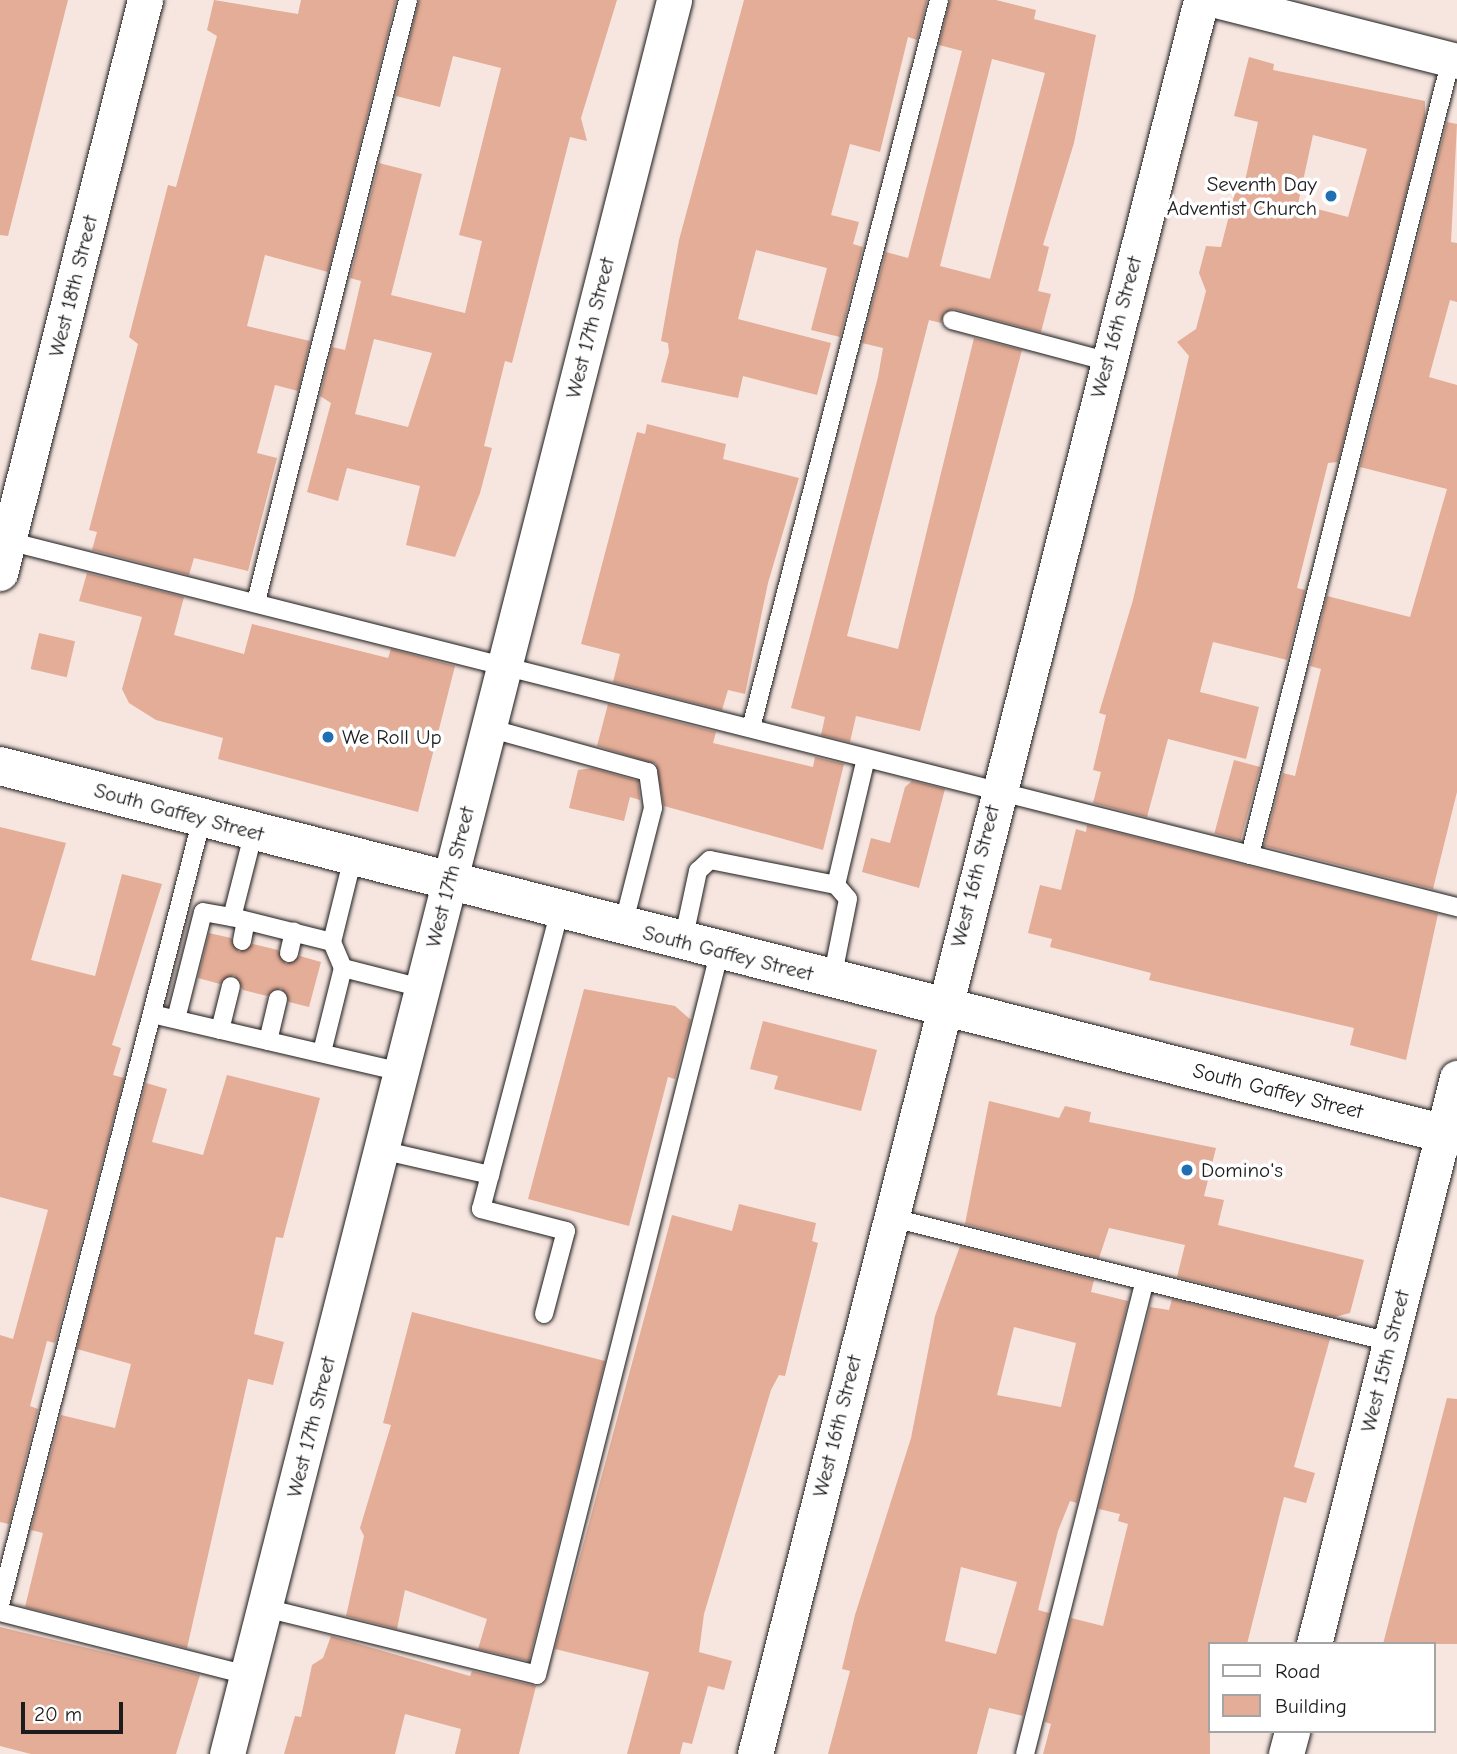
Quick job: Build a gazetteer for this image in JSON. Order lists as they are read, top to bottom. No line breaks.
{"streets":{"main road":["South Gaffey Street"],"street":["West 18th Street","West 16th Street","West 17th Street","West 15th Street"]},"crossings":[["West 16th Street","South Gaffey Street"],["West 17th Street","South Gaffey Street"],["South Gaffey Street","West 15th Street"]],"places":["Seventh Day Adventist Church","We Roll Up","Domino's"],"legend":["Road","Building"],"scale_bar":"20 m"}
